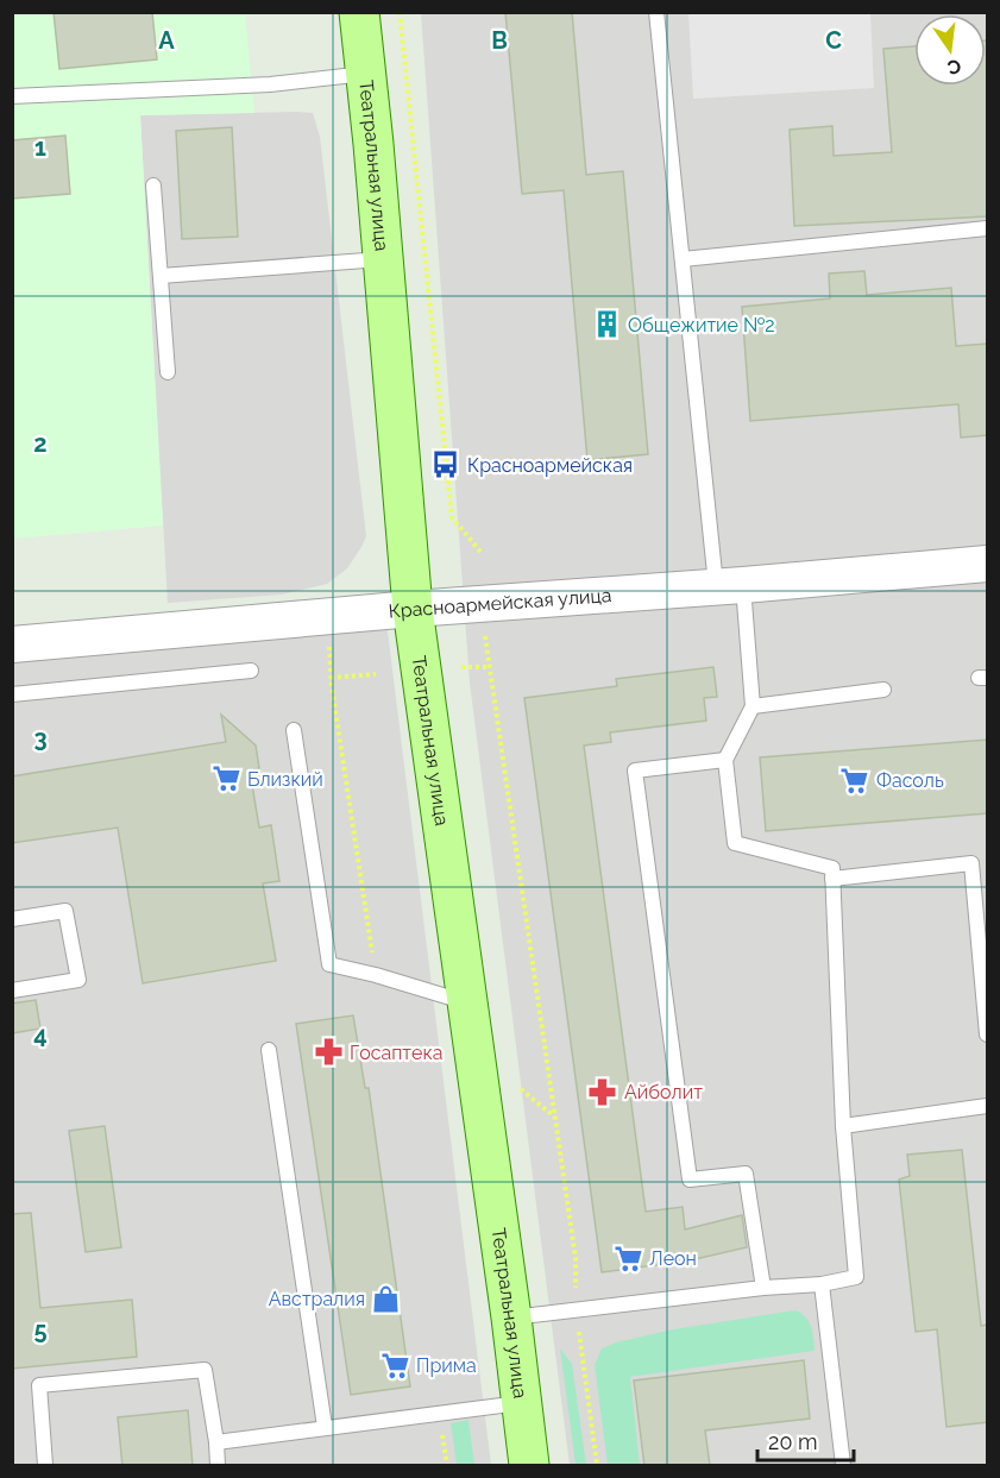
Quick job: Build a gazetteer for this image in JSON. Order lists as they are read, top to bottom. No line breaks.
{"streets":{"main road":["Театральная улица"],"street":["Красноармейская улица"]},"crossings":[["Театральная улица","Красноармейская улица"]],"places":{"building":["Общежитие №2"],"bus stop":["Красноармейская"],"supermarket":["Близкий","Фасоль","Леон","Прима"],"pharmacy":["Госаптека","Айболит"],"shop":["Австралия"]},"scale_bar":"20 m","north":"bottom","grid":{"columns":["A","B","C"],"rows":["1","2","3","4","5"]}}
